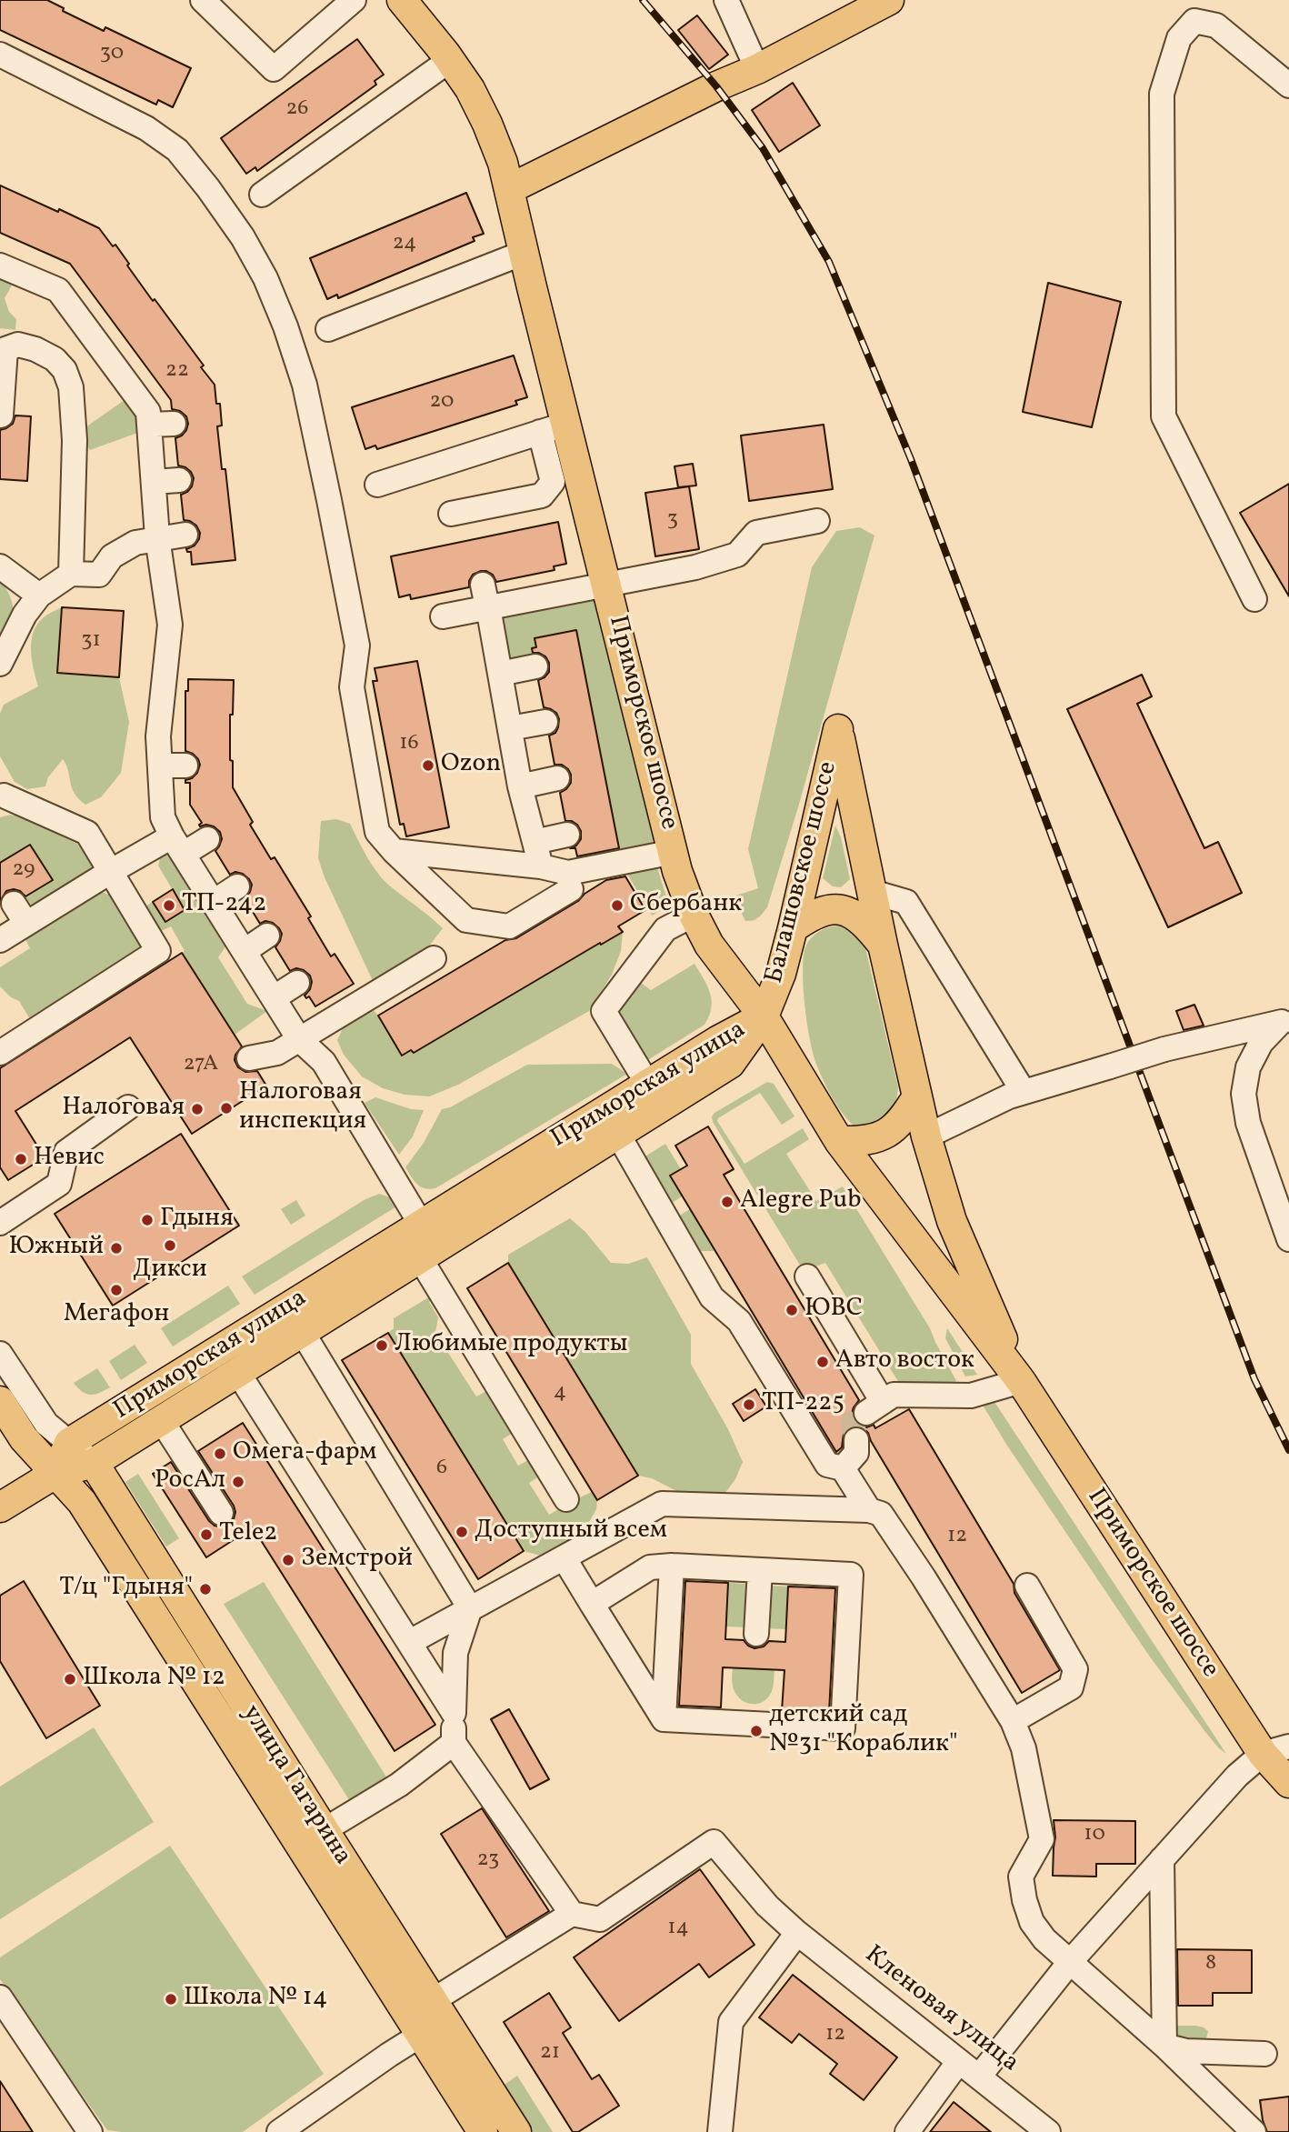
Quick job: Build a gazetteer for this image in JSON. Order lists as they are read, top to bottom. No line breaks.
{"streets":{"main road":["Приморское шоссе","Балашовское шоссе","Приморская улица","улица Гагарина"],"street":["Кленовая улица"]},"crossings":[["Приморское шоссе","Балашовское шоссе"],["Приморское шоссе","Приморская улица"],["Балашовское шоссе","Приморская улица"],["Приморская улица","улица Гагарина"]],"places":["Ozon","ТП-242","Сбербанк","Налоговая инспекция","Налоговая","Невис","Alegre Pub","Гдыня","Дикси","Южный","Мегафон","ЮВС","Любимые продукты","Авто восток","ТП-225","Омега-фарм","РосАл","Доступный всем","Tele2","Земстрой","Т/ц \"Гдыня\"","Школа № 12","детский сад №31 \"Кораблик\"","Школа № 14"],"house_numbers":["30","26","24","22","20","3","31","16","29","27А","4","6","12","10","23","14","8","12","21"]}
